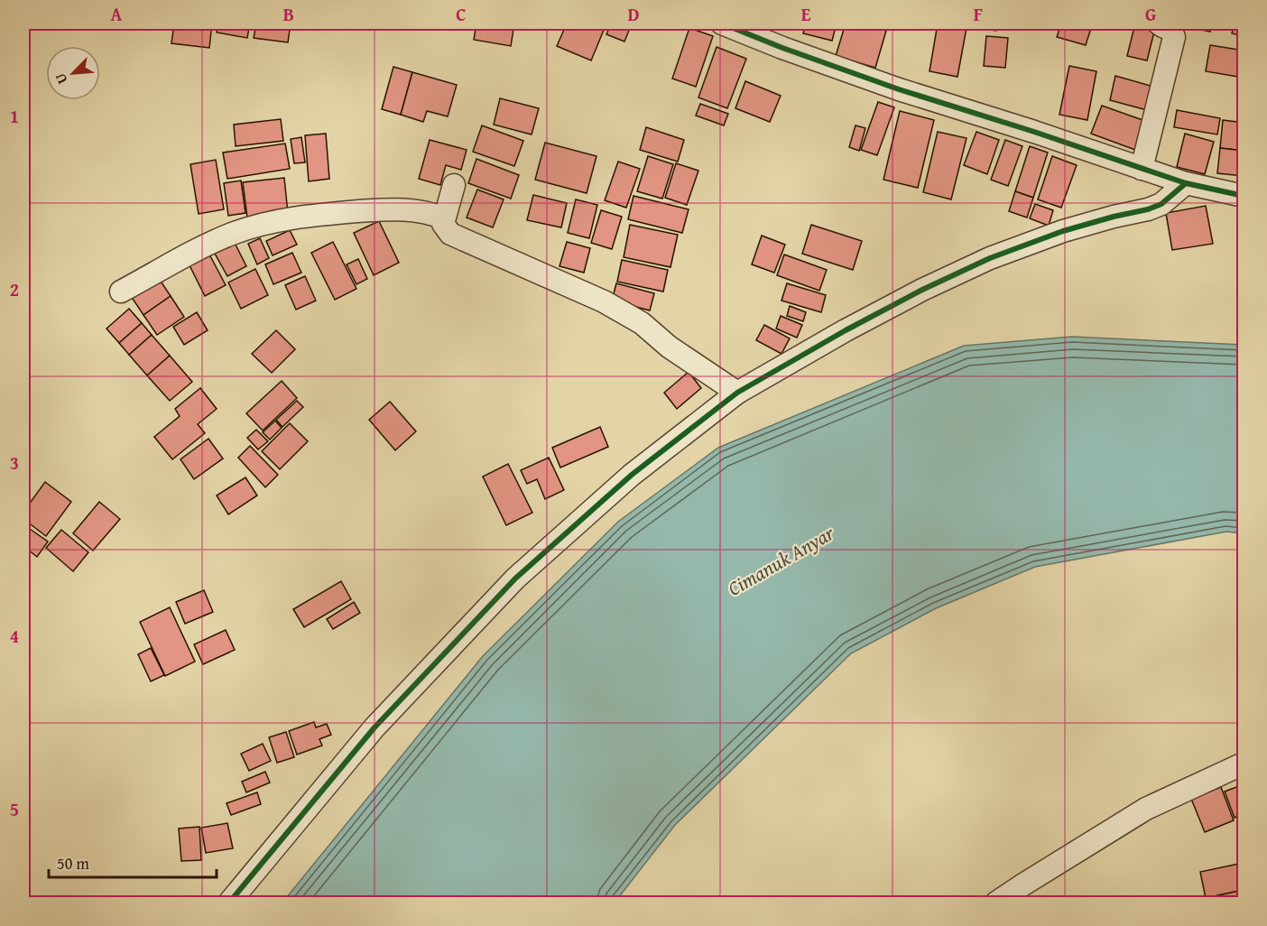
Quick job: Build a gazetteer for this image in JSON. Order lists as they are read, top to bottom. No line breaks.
{"water":["Cimanuk Anyar"],"scale_bar":"50 m","north":"bottom left","grid":{"columns":["A","B","C","D","E","F","G"],"rows":["1","2","3","4","5"]}}
